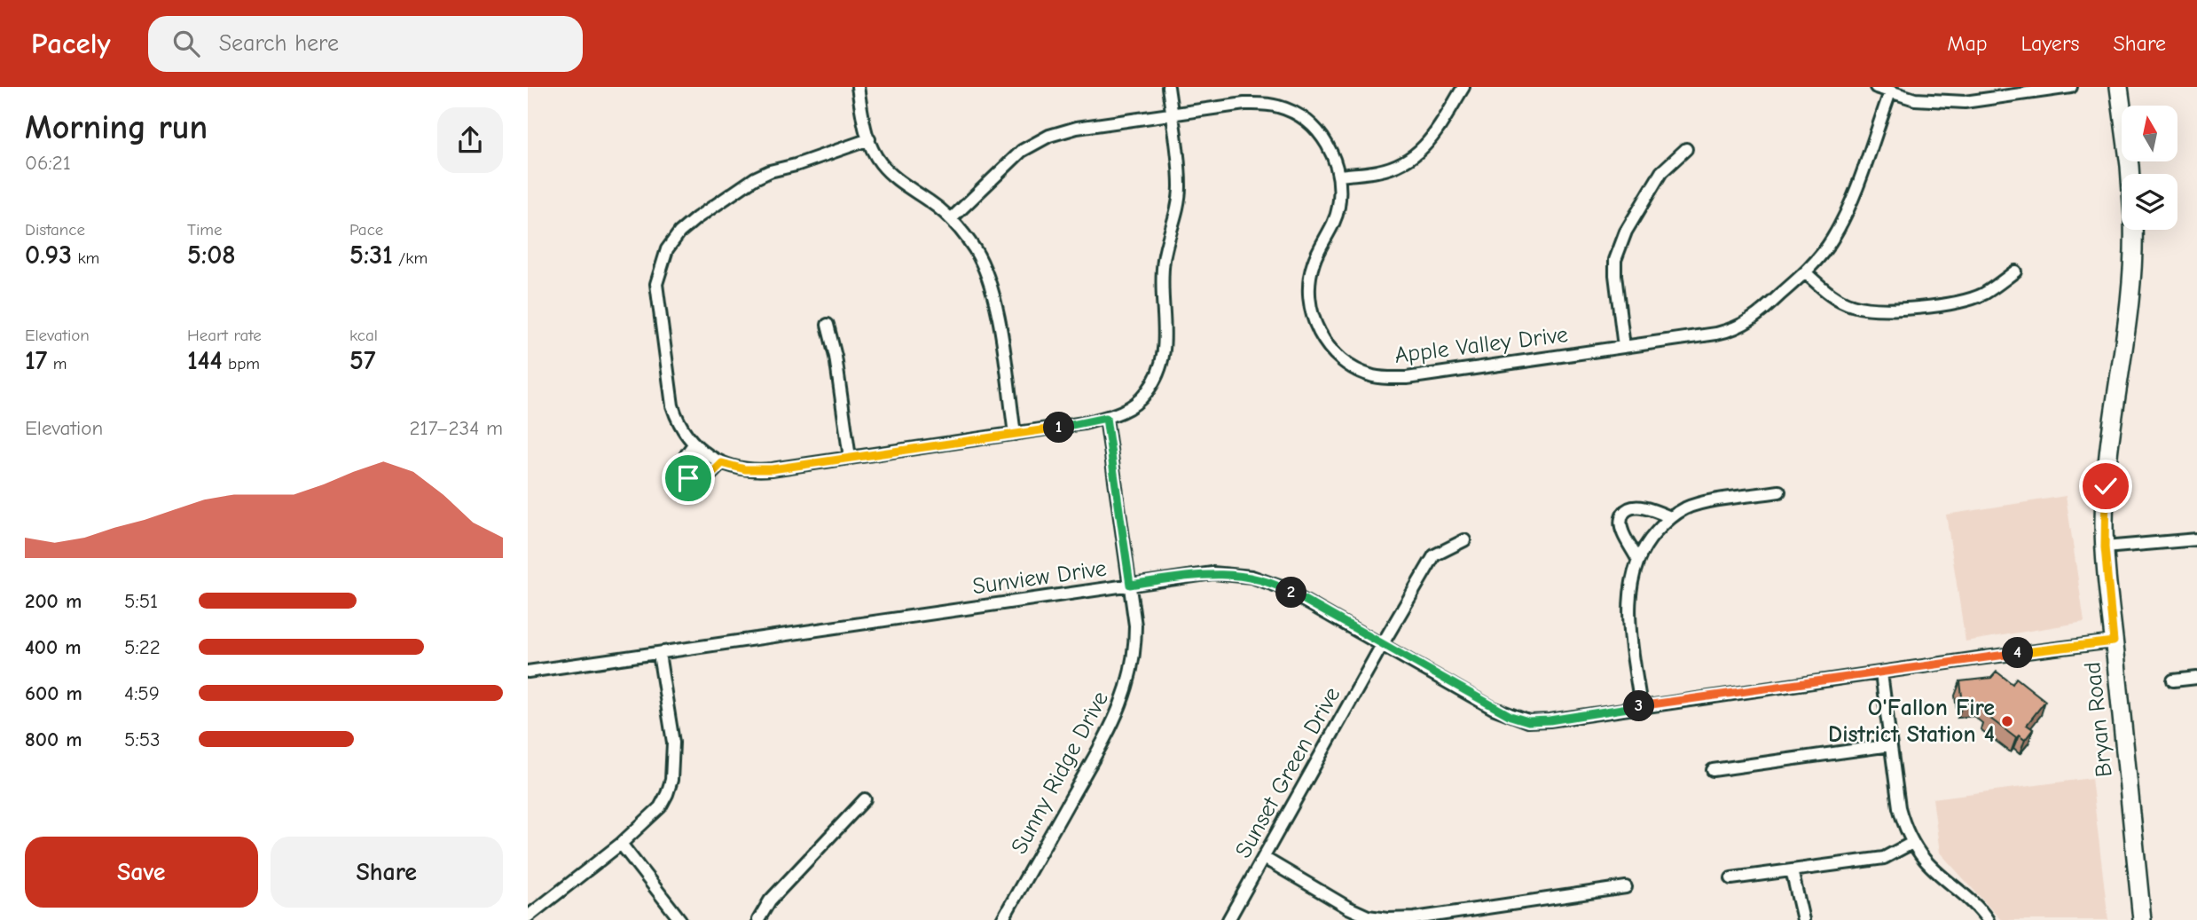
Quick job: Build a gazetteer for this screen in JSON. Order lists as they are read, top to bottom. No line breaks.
{"streets":{"main road":["Bryan Road"],"street":["Apple Valley Drive","Sunview Drive","Sunny Ridge Drive","Sunset Green Drive"]},"crossings":[["Sunview Drive","Bryan Road"],["Sunview Drive","Sunny Ridge Drive"],["Sunview Drive","Sunset Green Drive"]],"places":["O'Fallon Fire District Station 4"],"north":"top","page":{"header":"Pacely","search":"Search here","nav":["Map","Layers","Share"],"heading":["Morning run","06:21"],"stats":[["Distance","0.93 km"],["Time","5:08"],["Pace","5:31 /km"],["Elevation","17 m"],["Heart rate","144 bpm"],["kcal","57"]],"chart":["Elevation","217–234 m"],"pins":["1","2","4","3"],"list":[{"name":"200 m","note":"5:51"},{"name":"400 m","note":"5:22"},{"name":"600 m","note":"4:59"},{"name":"800 m","note":"5:53"}],"buttons":["Save","Share"]}}
